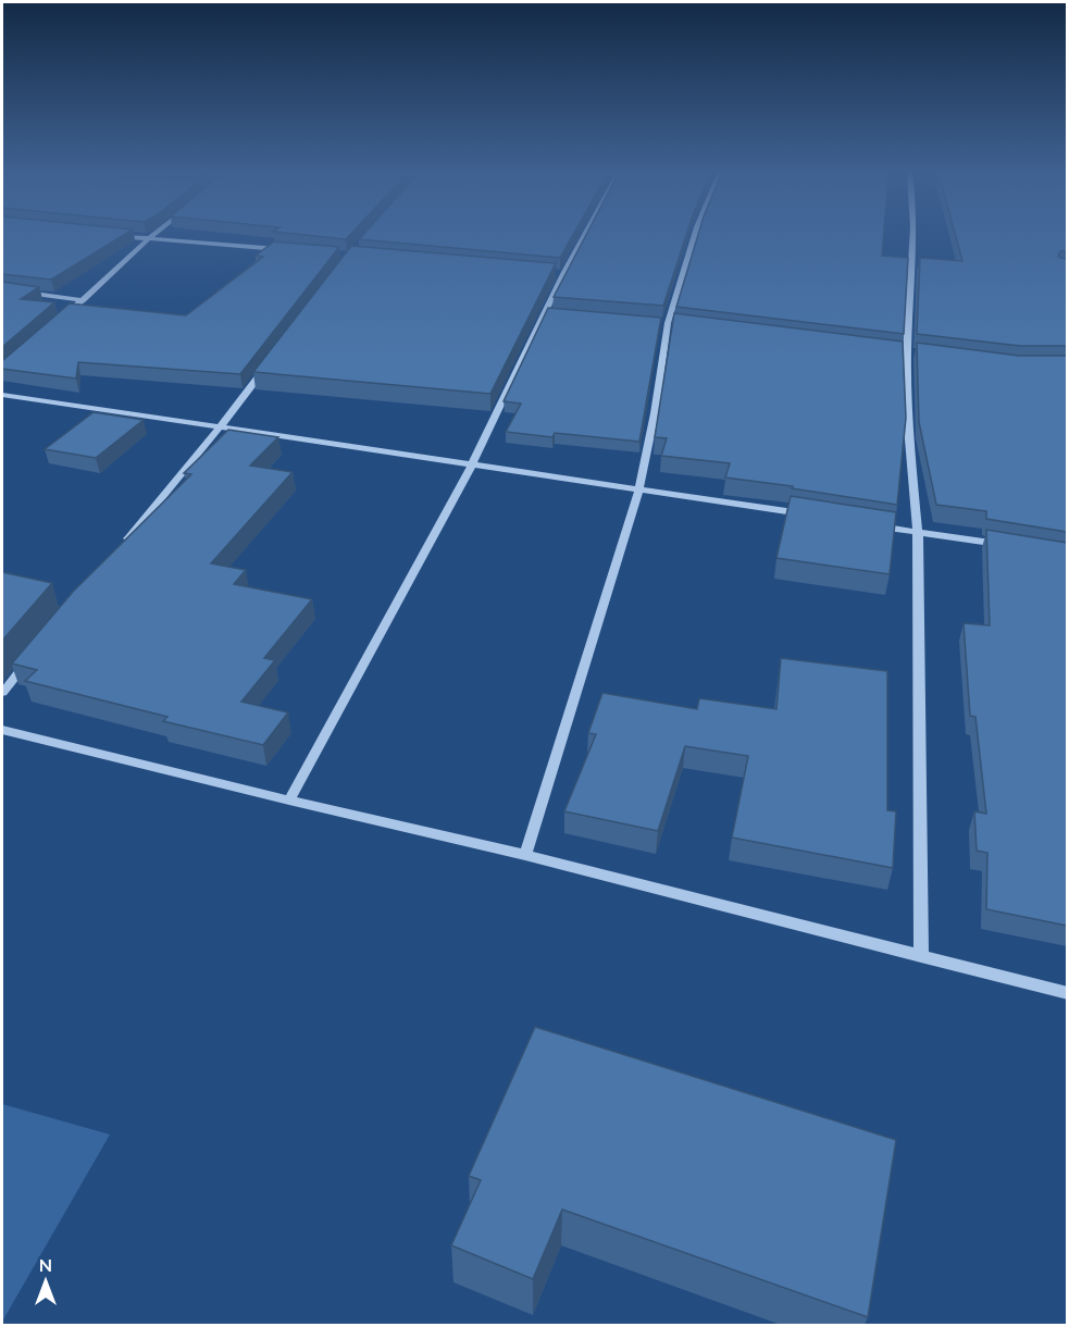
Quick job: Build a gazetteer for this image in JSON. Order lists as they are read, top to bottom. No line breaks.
{"north":"top"}
